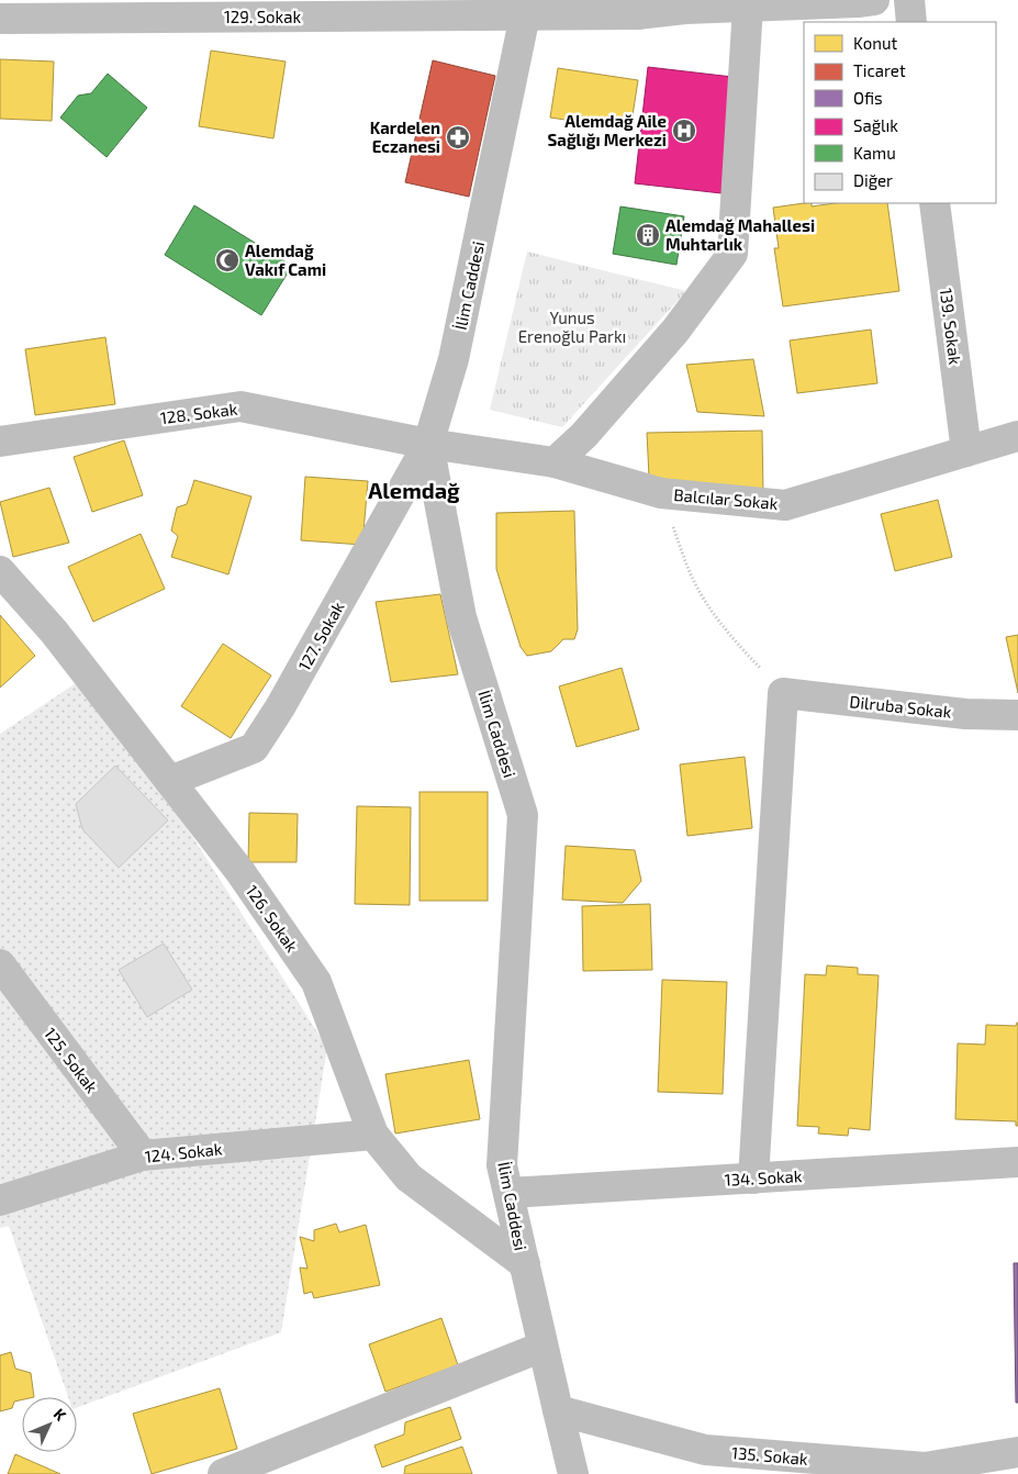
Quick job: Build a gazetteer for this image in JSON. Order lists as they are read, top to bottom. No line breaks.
{"streets":{"street":["129. Sokak","İlim Caddesi","139. Sokak","128. Sokak","Balcılar Sokak","127. Sokak","Dilruba Sokak","126. Sokak","125. Sokak","124. Sokak","134. Sokak","135. Sokak"]},"crossings":[["129. Sokak","İlim Caddesi"],["İlim Caddesi","128. Sokak"],["İlim Caddesi","Balcılar Sokak"],["İlim Caddesi","127. Sokak"],["İlim Caddesi","126. Sokak"],["İlim Caddesi","134. Sokak"],["İlim Caddesi","135. Sokak"],["139. Sokak","Balcılar Sokak"],["128. Sokak","Balcılar Sokak"],["128. Sokak","127. Sokak"],["Balcılar Sokak","127. Sokak"],["127. Sokak","126. Sokak"],["126. Sokak","124. Sokak"],["125. Sokak","124. Sokak"]],"districts":["Alemdağ"],"parks":["Yunus Erenoğlu Parkı"],"places":{"hospital":["Alemdağ Aile Sağlığı Merkezi"],"pharmacy":["Kardelen Eczanesi"],"building":["Alemdağ Mahallesi Muhtarlık"],"mosque":["Alemdağ Vakıf Cami"]},"legend":["Konut","Ticaret","Ofis","Sağlık","Kamu","Diğer"],"north":"top right"}
